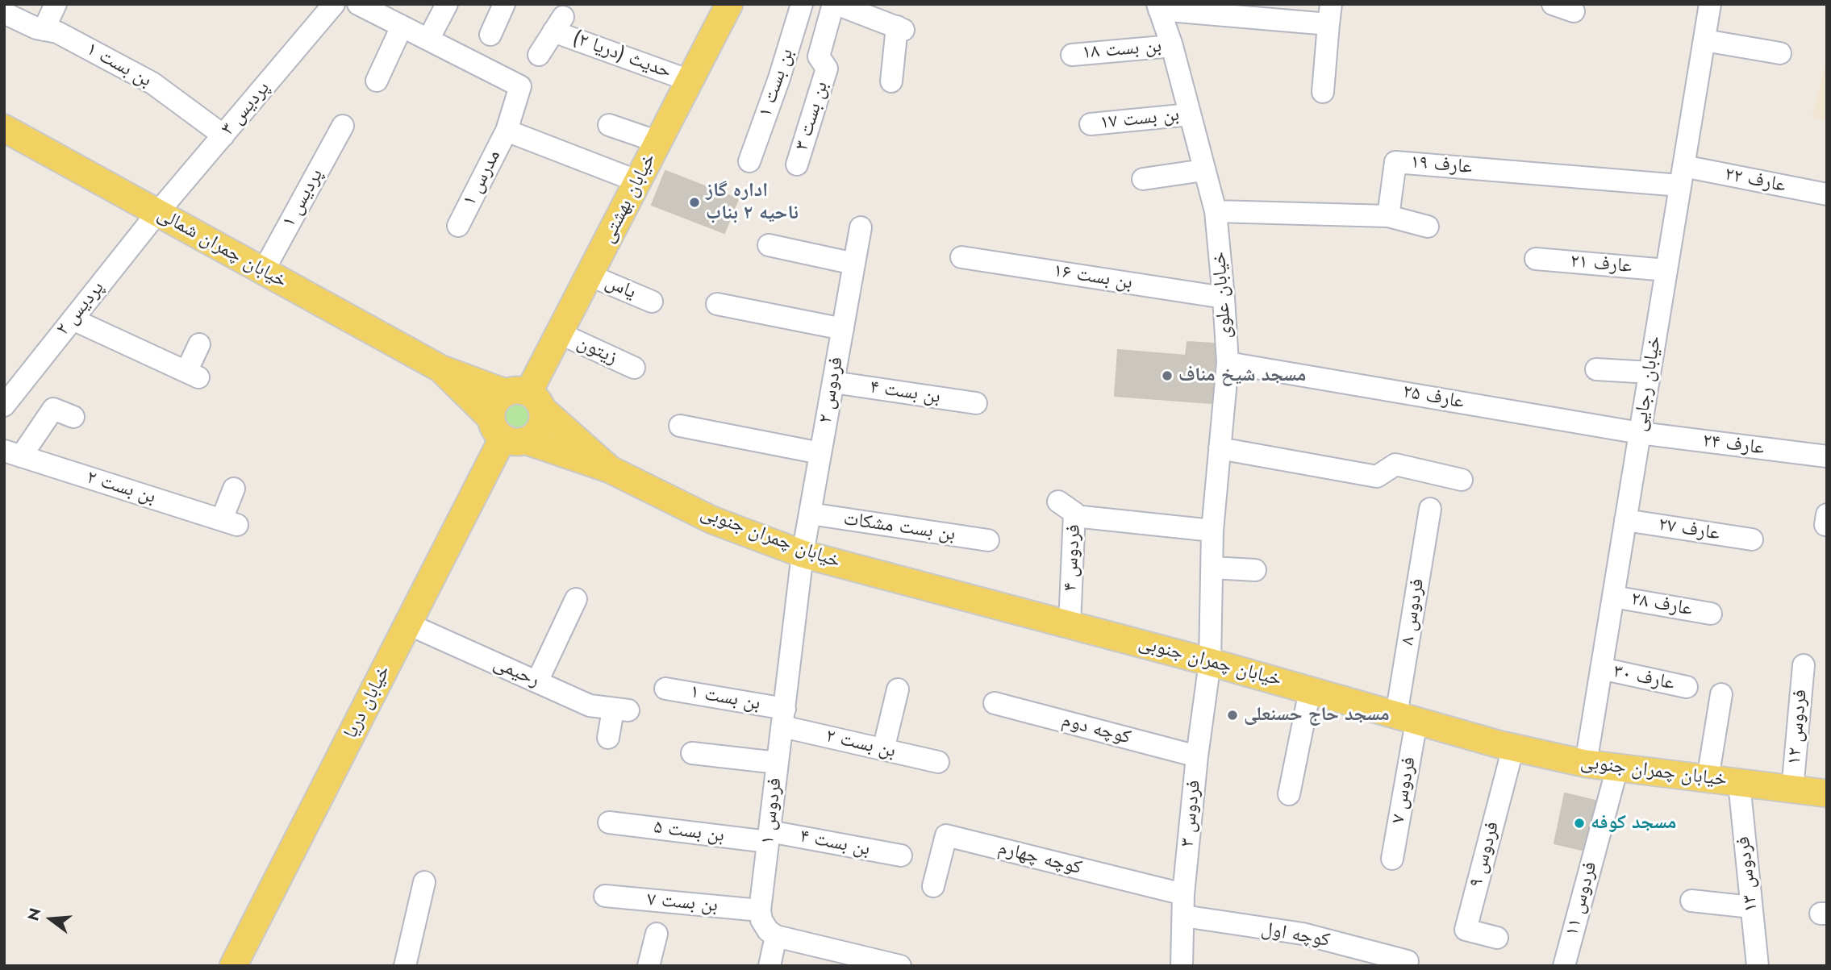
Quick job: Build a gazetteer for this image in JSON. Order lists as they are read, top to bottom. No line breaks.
{"streets":{"main road":["خیابان بهشتی","خیابان چمران شمالی","خیابان چمران جنوبی","خیابان دریا"],"street":["بن بست ۱۸","حدیث (دریا ۲)","بن بست ۱","پردیس ۳","بن بست ۳","بن بست ۱۷","عارف ۱۹","مدرس ۱","عارف ۲۲","پردیس ۱","عارف ۲۱","بن بست ۱۶","یاس","خیابان علوی","پردیس ۲","زیتون","خیابان رجایی","فردوس ۲","بن بست ۴","عارف ۲۵","عارف ۲۴","بن بست ۲","بن بست مشکات","عارف ۲۷","فردوس ۴","عارف ۲۸","فردوس ۸","رحیمی","عارف ۳۰","فردوس ۱۲","کوچه دوم","فردوس ۷","فردوس ۱","فردوس ۳","بن بست ۵","فردوس ۹","کوچه چهارم","فردوس ۱۳","فردوس ۱۱","بن بست ۷","کوچه اول"]},"crossings":[["بن بست ۱۸","خیابان علوی"],["حدیث (دریا ۲)","خیابان بهشتی"],["بن بست ۱","پردیس ۳"],["بن بست ۱","بن بست ۲"],["بن بست ۱","فردوس ۱"],["پردیس ۳","خیابان چمران شمالی"],["پردیس ۳","پردیس ۲"],["بن بست ۱۷","خیابان علوی"],["عارف ۱۹","عارف ۲۲"],["عارف ۱۹","خیابان رجایی"],["عارف ۲۲","خیابان رجایی"],["پردیس ۱","خیابان چمران شمالی"],["خیابان بهشتی","خیابان چمران شمالی"],["خیابان بهشتی","یاس"],["خیابان بهشتی","زیتون"],["خیابان بهشتی","خیابان چمران جنوبی"],["خیابان چمران شمالی","پردیس ۲"],["خیابان چمران شمالی","خیابان چمران جنوبی"],["خیابان چمران شمالی","خیابان دریا"],["عارف ۲۱","خیابان رجایی"],["بن بست ۱۶","خیابان علوی"],["خیابان علوی","عارف ۲۵"],["خیابان علوی","خیابان چمران جنوبی"],["خیابان علوی","فردوس ۳"],["خیابان رجایی","عارف ۲۵"],["خیابان رجایی","عارف ۲۴"],["خیابان رجایی","عارف ۲۷"],["خیابان رجایی","خیابان چمران جنوبی"],["خیابان رجایی","عارف ۲۸"],["خیابان رجایی","عارف ۳۰"],["فردوس ۲","بن بست ۴"],["فردوس ۲","بن بست مشکات"],["فردوس ۲","خیابان چمران جنوبی"],["فردوس ۲","فردوس ۱"],["بن بست ۴","فردوس ۱"],["بن بست ۴","بن بست ۵"],["عارف ۲۵","عارف ۲۴"],["بن بست ۲","فردوس ۱"],["خیابان چمران جنوبی","فردوس ۴"],["خیابان چمران جنوبی","فردوس ۸"],["خیابان چمران جنوبی","خیابان دریا"],["خیابان چمران جنوبی","فردوس ۱۲"],["خیابان چمران جنوبی","فردوس ۷"],["خیابان چمران جنوبی","فردوس ۱"],["خیابان چمران جنوبی","فردوس ۳"],["خیابان چمران جنوبی","فردوس ۹"],["خیابان چمران جنوبی","فردوس ۱۳"],["خیابان چمران جنوبی","فردوس ۱۱"],["فردوس ۸","فردوس ۷"],["رحیمی","خیابان دریا"],["کوچه دوم","فردوس ۳"],["فردوس ۱","بن بست ۵"],["فردوس ۱","بن بست ۷"],["فردوس ۳","کوچه چهارم"],["فردوس ۳","کوچه اول"]],"places":["اداره گاز ناحیه ۲ بناب","مسجد شیخ مناف","مسجد حاج حسنعلی","مسجد کوفه"],"north":"left"}
